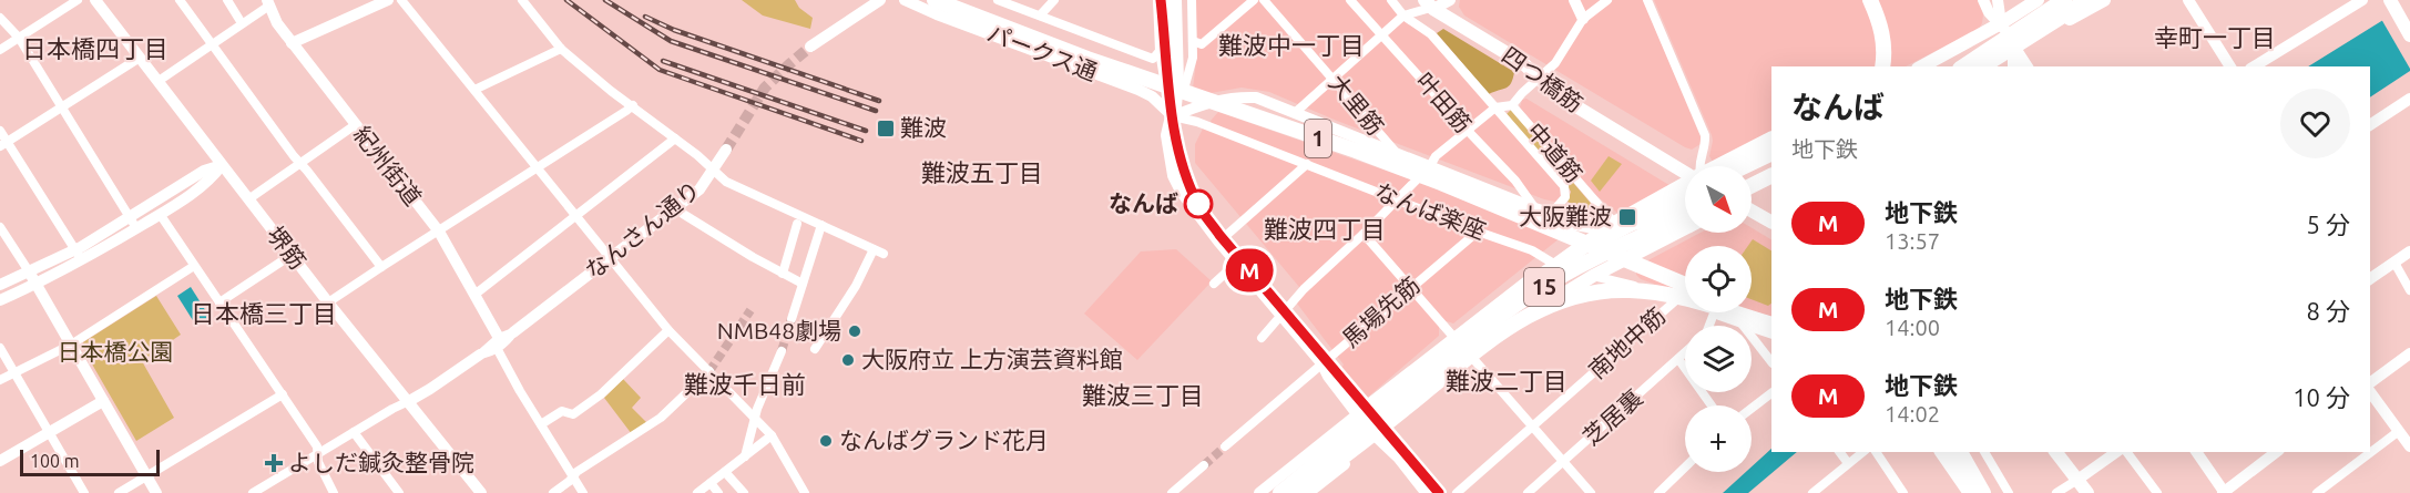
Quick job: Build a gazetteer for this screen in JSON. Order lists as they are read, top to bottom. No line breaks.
{"streets":{"highway":["1","15"],"main road":["四つ橋筋"],"street":["パークス通","叶田筋","大里筋","中道筋","紀州街道","なんば楽座","なんさん通り","堺筋","馬場先筋","南地中筋","芝居裏"]},"crossings":[["パークス通","なんば楽座"],["紀州街道","なんさん通り"],["なんば楽座","馬場先筋"],["なんさん通り","堺筋"]],"districts":["幸町一丁目","難波中一丁目","日本橋四丁目","難波五丁目","難波四丁目","日本橋三丁目","難波二丁目","難波千日前","難波三丁目"],"parks":["日本橋公園"],"places":{"transit":["難波","大阪難波"],"other":["なんば","NMB48劇場","大阪府立 上方演芸資料館","なんばグランド花月"],"health":["よしだ鍼灸整骨院"]},"lines":["metro line M"],"scale_bar":"100 m","north":"bottom right","page":{"on_map":"M","heading":["なんば","地下鉄"],"map_buttons":"+","list":[{"mark":"M","name":"地下鉄","note":"13:57","value":"5 分"},{"mark":"M","name":"地下鉄","note":"14:00","value":"8 分"},{"mark":"M","name":"地下鉄","note":"14:02","value":"10 分"}],"scale":"100 m"}}
